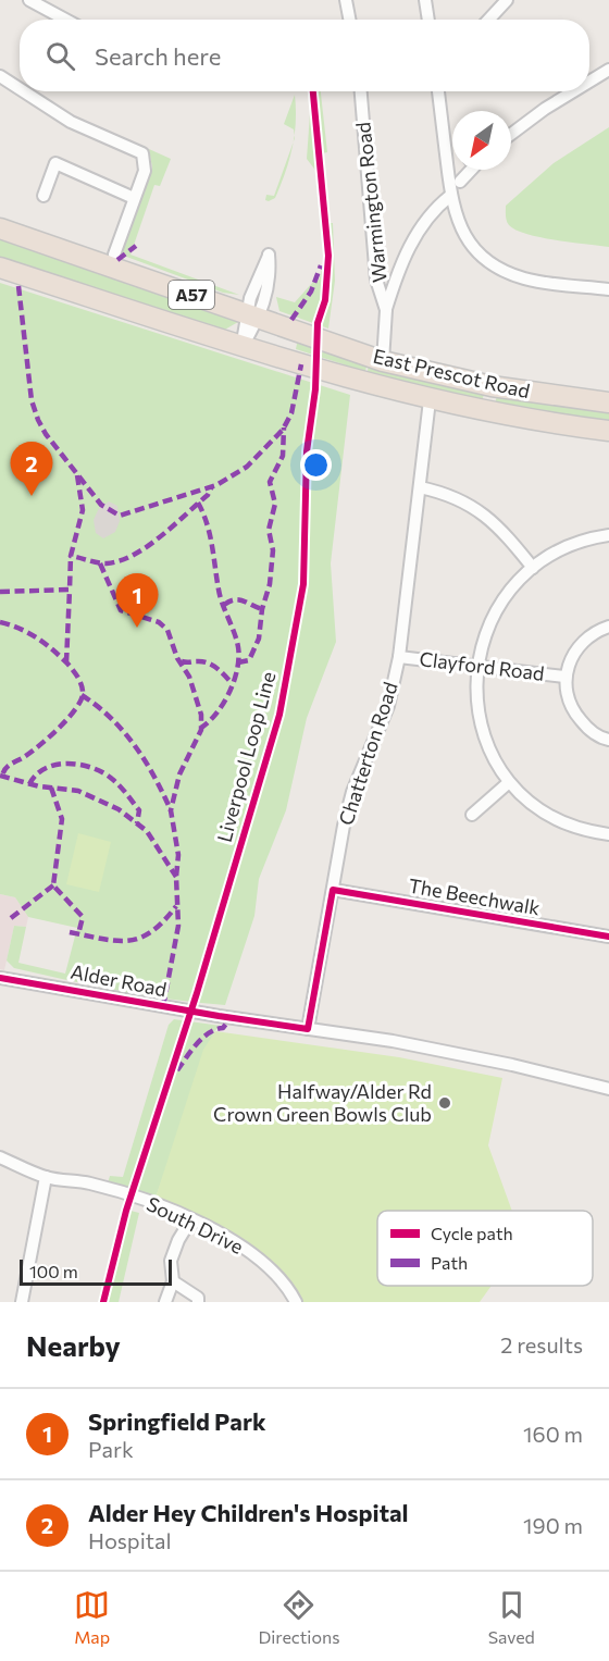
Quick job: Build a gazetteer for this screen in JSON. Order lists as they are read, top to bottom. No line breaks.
{"streets":{"highway":["A57","East Prescot Road"],"street":["Warmington Road","Clayford Road","Chatterton Road","The Beechwalk","Alder Road","South Drive"],"cycle path":["Liverpool Loop Line"]},"crossings":[["Warmington Road","East Prescot Road"],["East Prescot Road","Chatterton Road"],["Clayford Road","Chatterton Road"],["Chatterton Road","The Beechwalk"],["Chatterton Road","Alder Road"]],"places":["Halfway/Alder Rd Crown Green Bowls Club"],"legend":["Cycle path","Path"],"scale_bar":"100 m","north":"bottom left","page":{"search":"Search here","pins":["2","1"],"scale":"100 m","heading":["Nearby","2 results"],"list":[{"mark":"1","name":"Springfield Park","note":"Park","value":"160 m"},{"mark":"2","name":"Alder Hey Children's Hospital","note":"Hospital","value":"190 m"}],"nav":["Map","Directions","Saved"]}}
